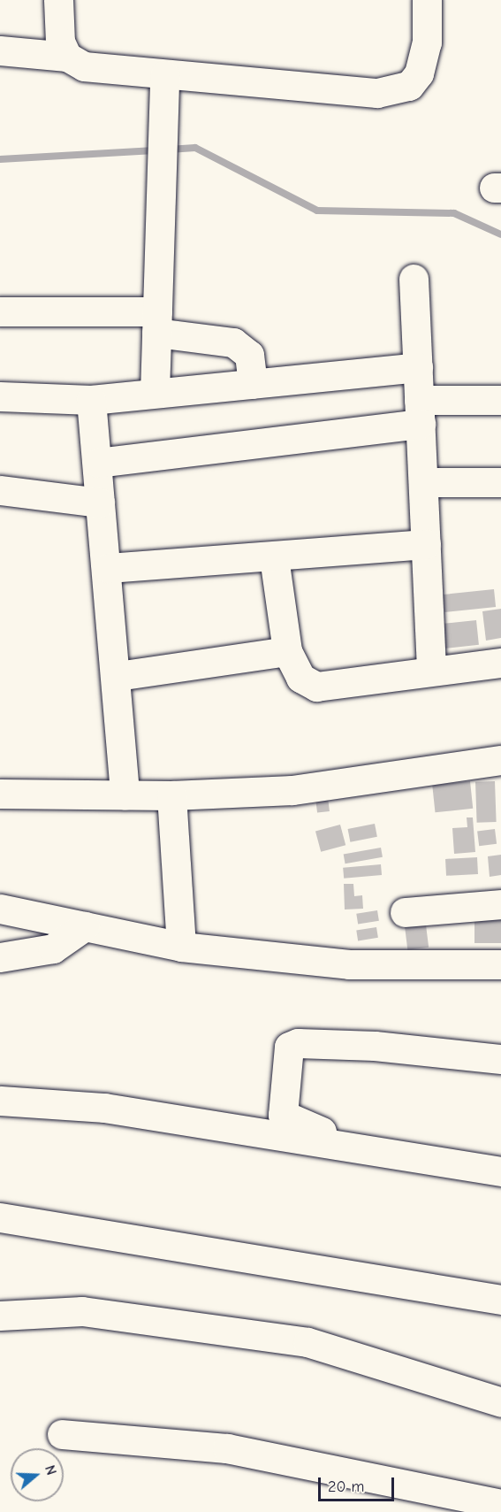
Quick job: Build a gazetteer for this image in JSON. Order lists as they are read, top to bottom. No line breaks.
{"scale_bar":"20 m","north":"right"}
